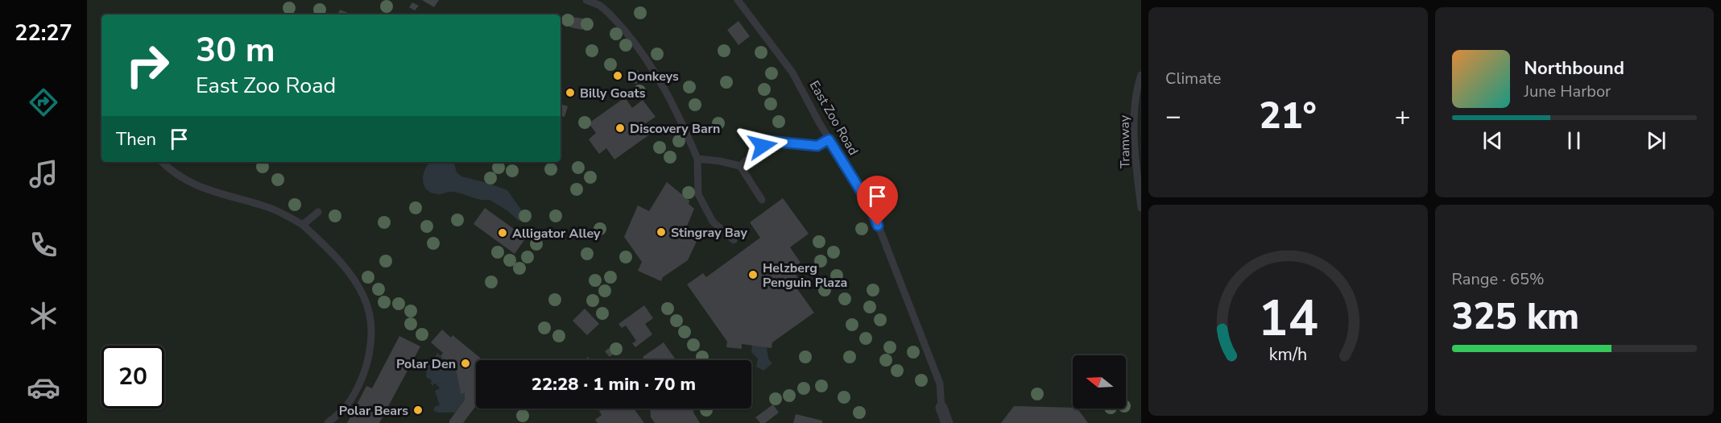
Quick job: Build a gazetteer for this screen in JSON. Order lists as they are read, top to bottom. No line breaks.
{"streets":{"street":["East Zoo Road"],"lane":["Tramway"]},"places":["Donkeys","Billy Goats","Discovery Barn","Stingray Bay","Alligator Alley","Helzberg Penguin Plaza","Polar Den","Polar Bears"],"north":"left","page":{"tabs":"22:27","tile":["Climate",["Range · 65%","325 km"]],"turn":["30 m","East Zoo Road"],"song":["Northbound","June Harbor"],"heat":["−","21°","+"],"then":"Then","limit":"20","trip":"22:28 · 1 min · 70 m","gauge":["14","km/h"]}}
